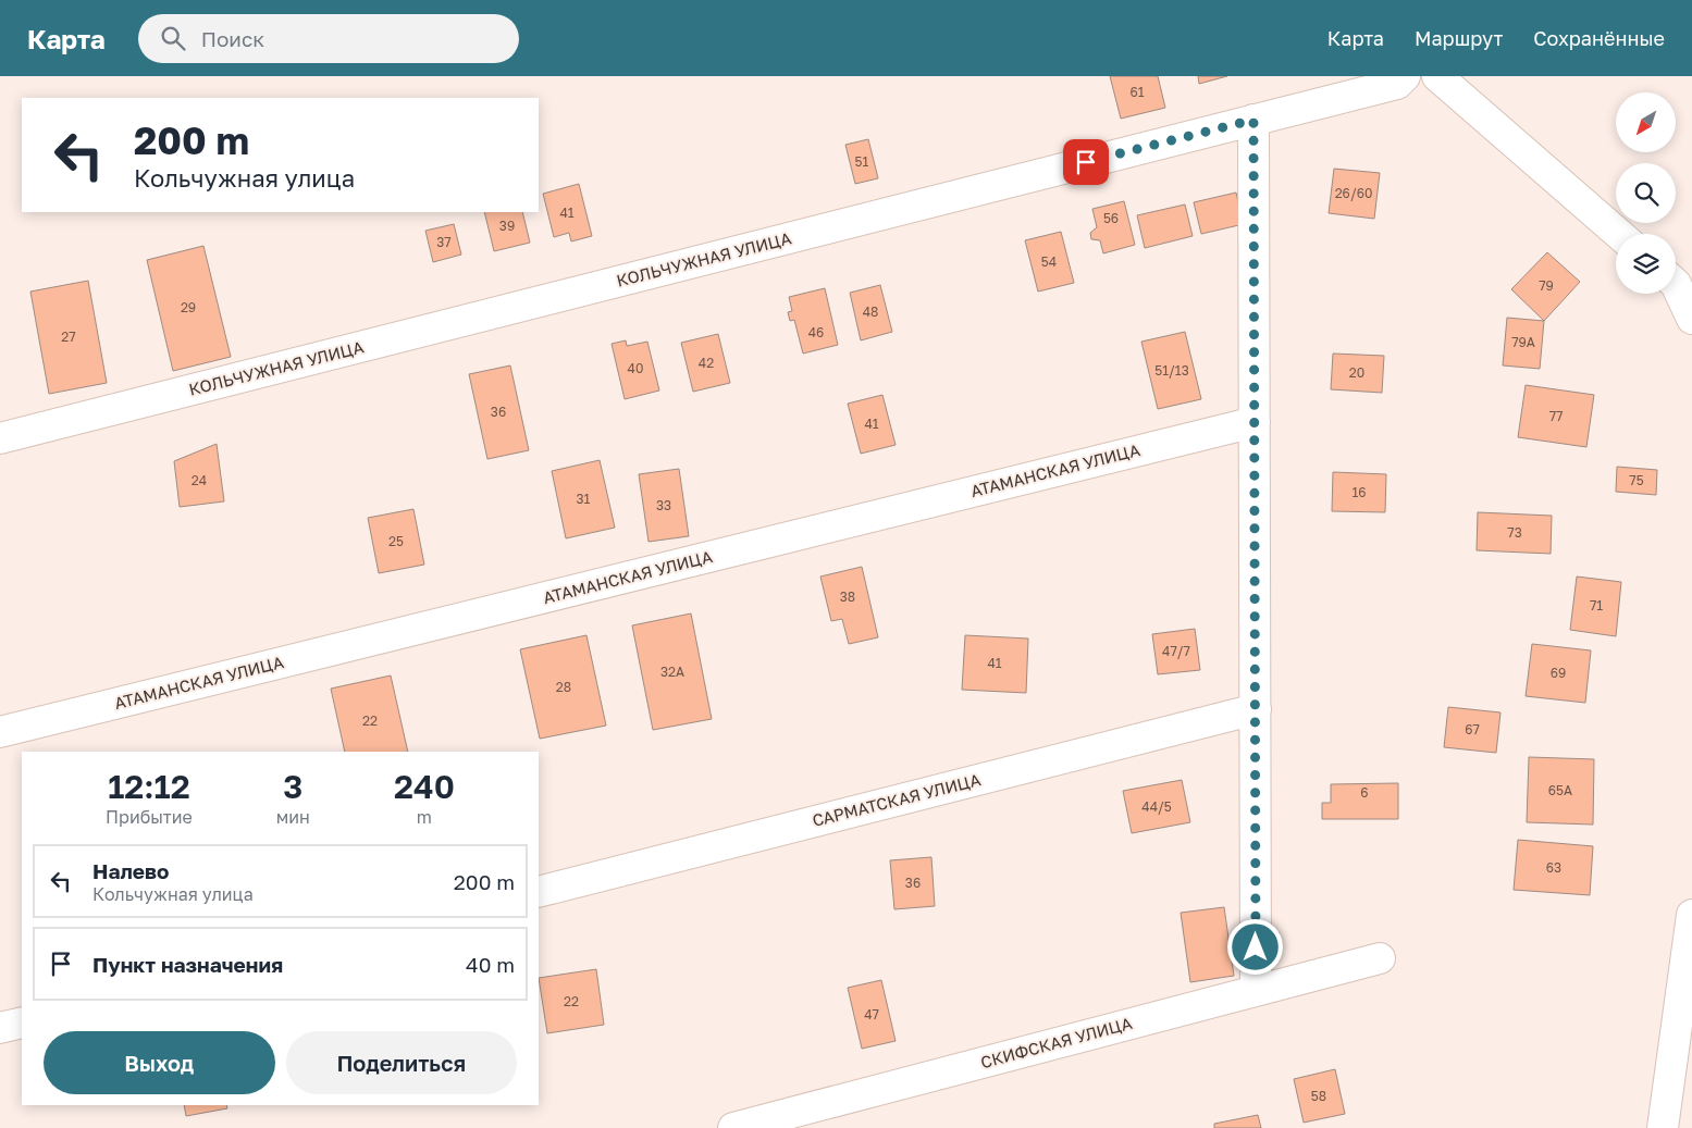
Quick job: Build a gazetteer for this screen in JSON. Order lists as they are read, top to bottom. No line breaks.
{"streets":{"street":["КОЛЬЧУЖНАЯ УЛИЦА","АТАМАНСКАЯ УЛИЦА","САРМАТСКАЯ УЛИЦА","СКИФСКАЯ УЛИЦА"]},"house_numbers":["61","51","26/60","41","56","39","37","54","79","29","48","46","27","79А","42","40","51/13","20","36","77","41","24","75","16","31","33","73","25","38","71","47/7","41","32А","69","28","22","67","65А","6","44/5","63","36","22","47","58"],"north":"bottom left","page":{"header":"Карта","search":"Поиск","nav":["Карта","Маршрут","Сохранённые"],"turn":["200 m","Кольчужная улица"],"eta":["12:12","Прибытие","3","мин","240","m"],"list":[{"name":"Налево","note":"Кольчужная улица","value":"200 m"},{"name":"Пункт назначения","value":"40 m"}],"buttons":["Выход","Поделиться"]}}
